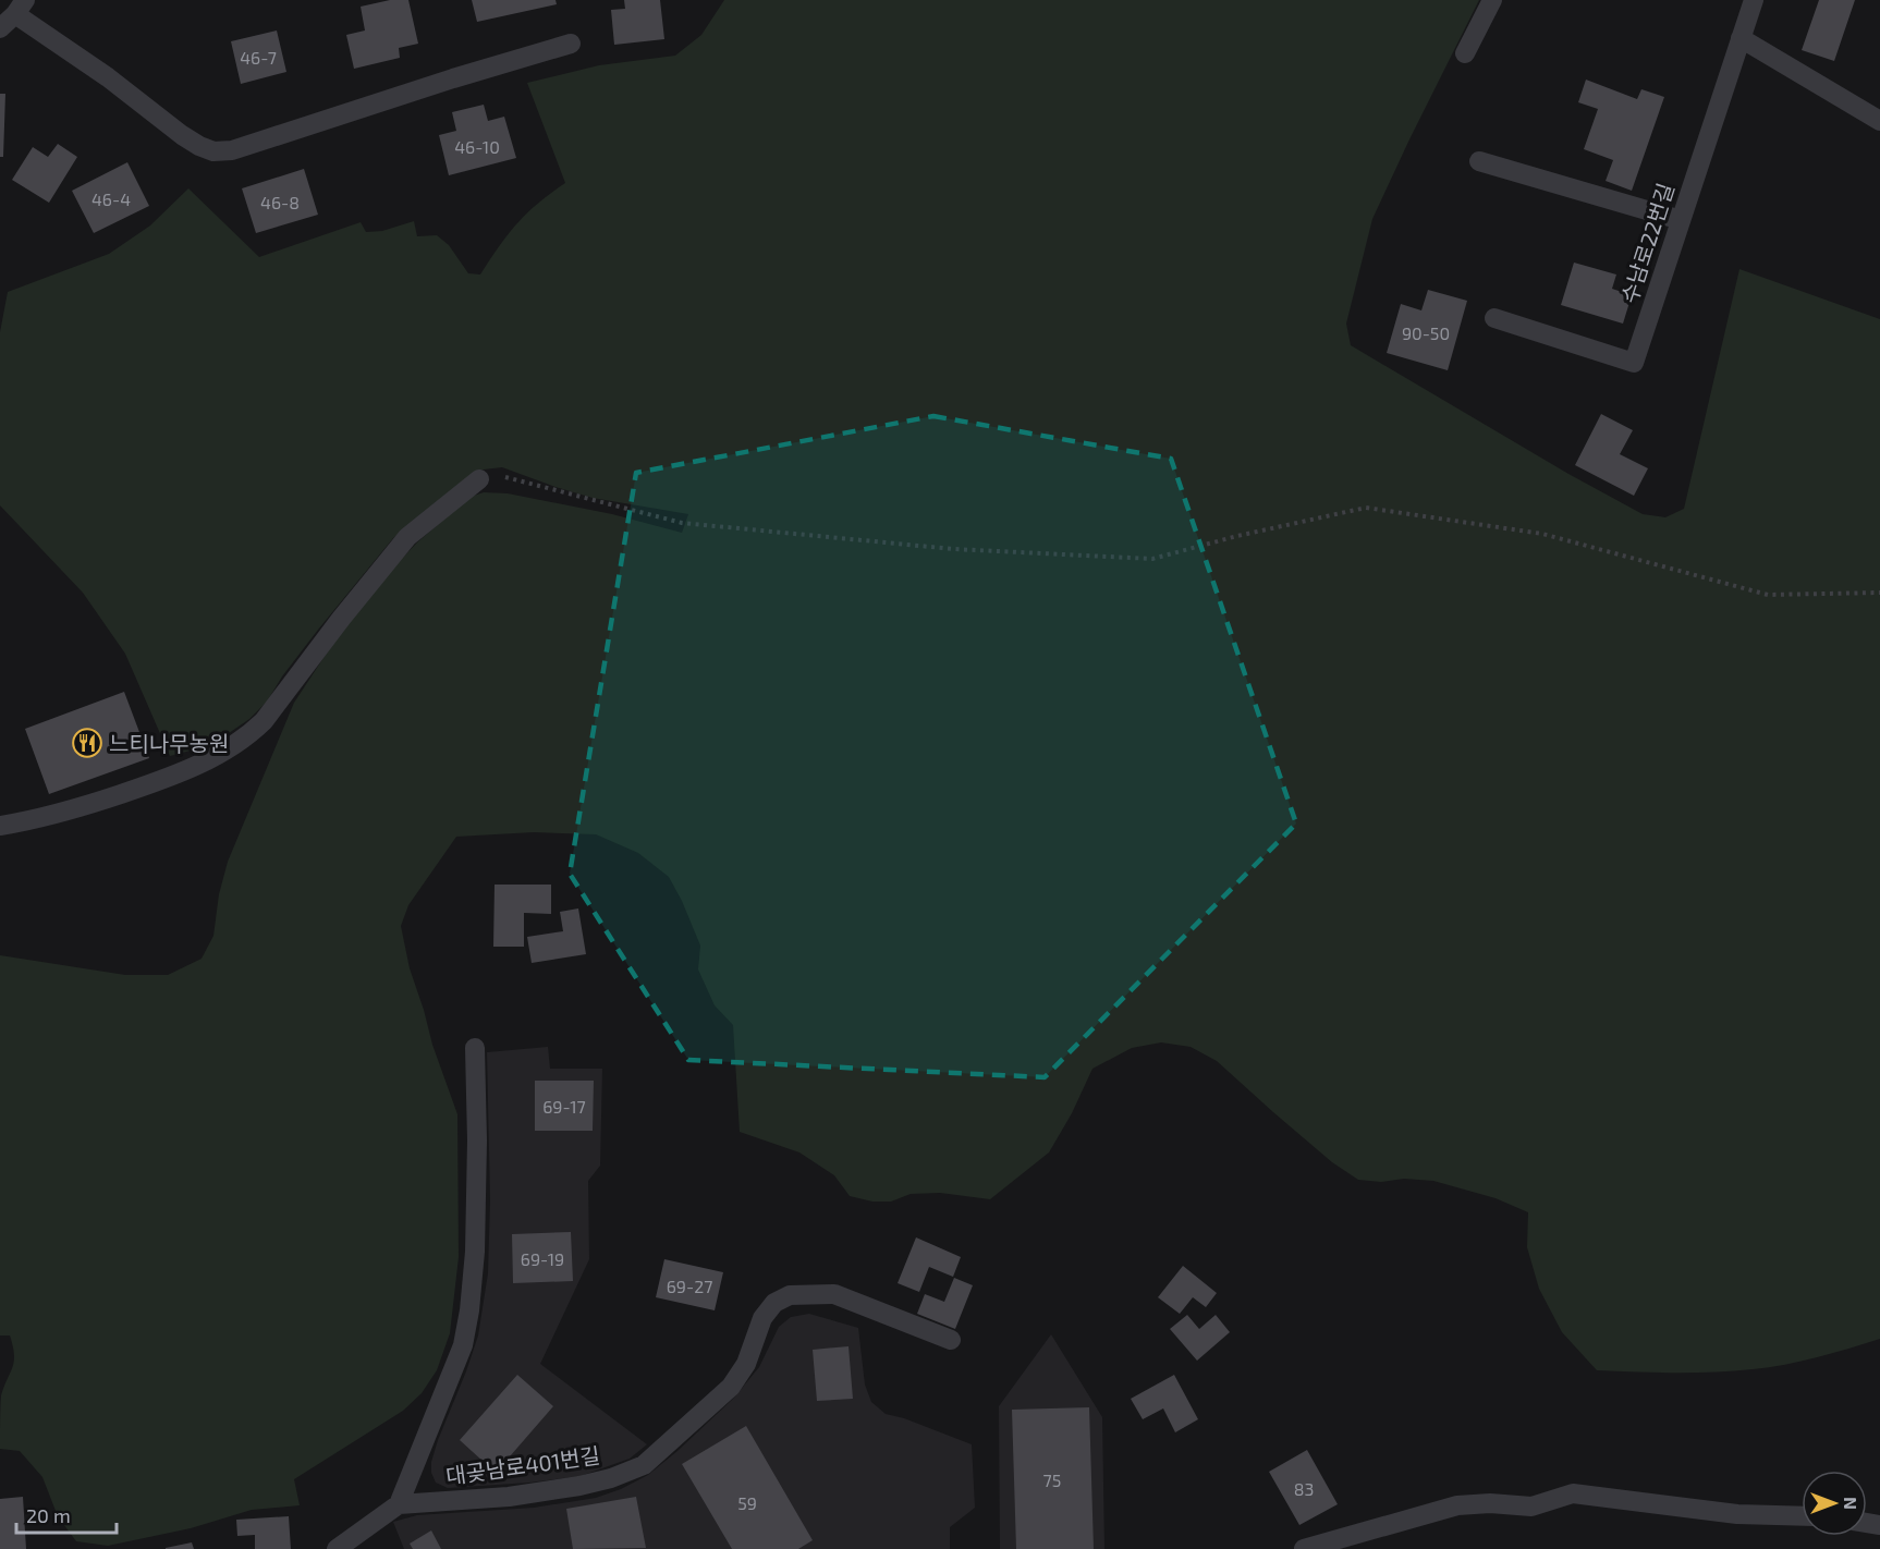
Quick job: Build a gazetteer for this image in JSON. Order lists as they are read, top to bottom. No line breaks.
{"streets":{"lane":["수남로22번길","대곶남로401번길"]},"places":{"restaurant":["느티나무농원"]},"house_numbers":["46-7","46-10","46-4","46-8","90-50","69-17","69-19","69-27","75","83","59"],"scale_bar":"20 m","north":"right"}
